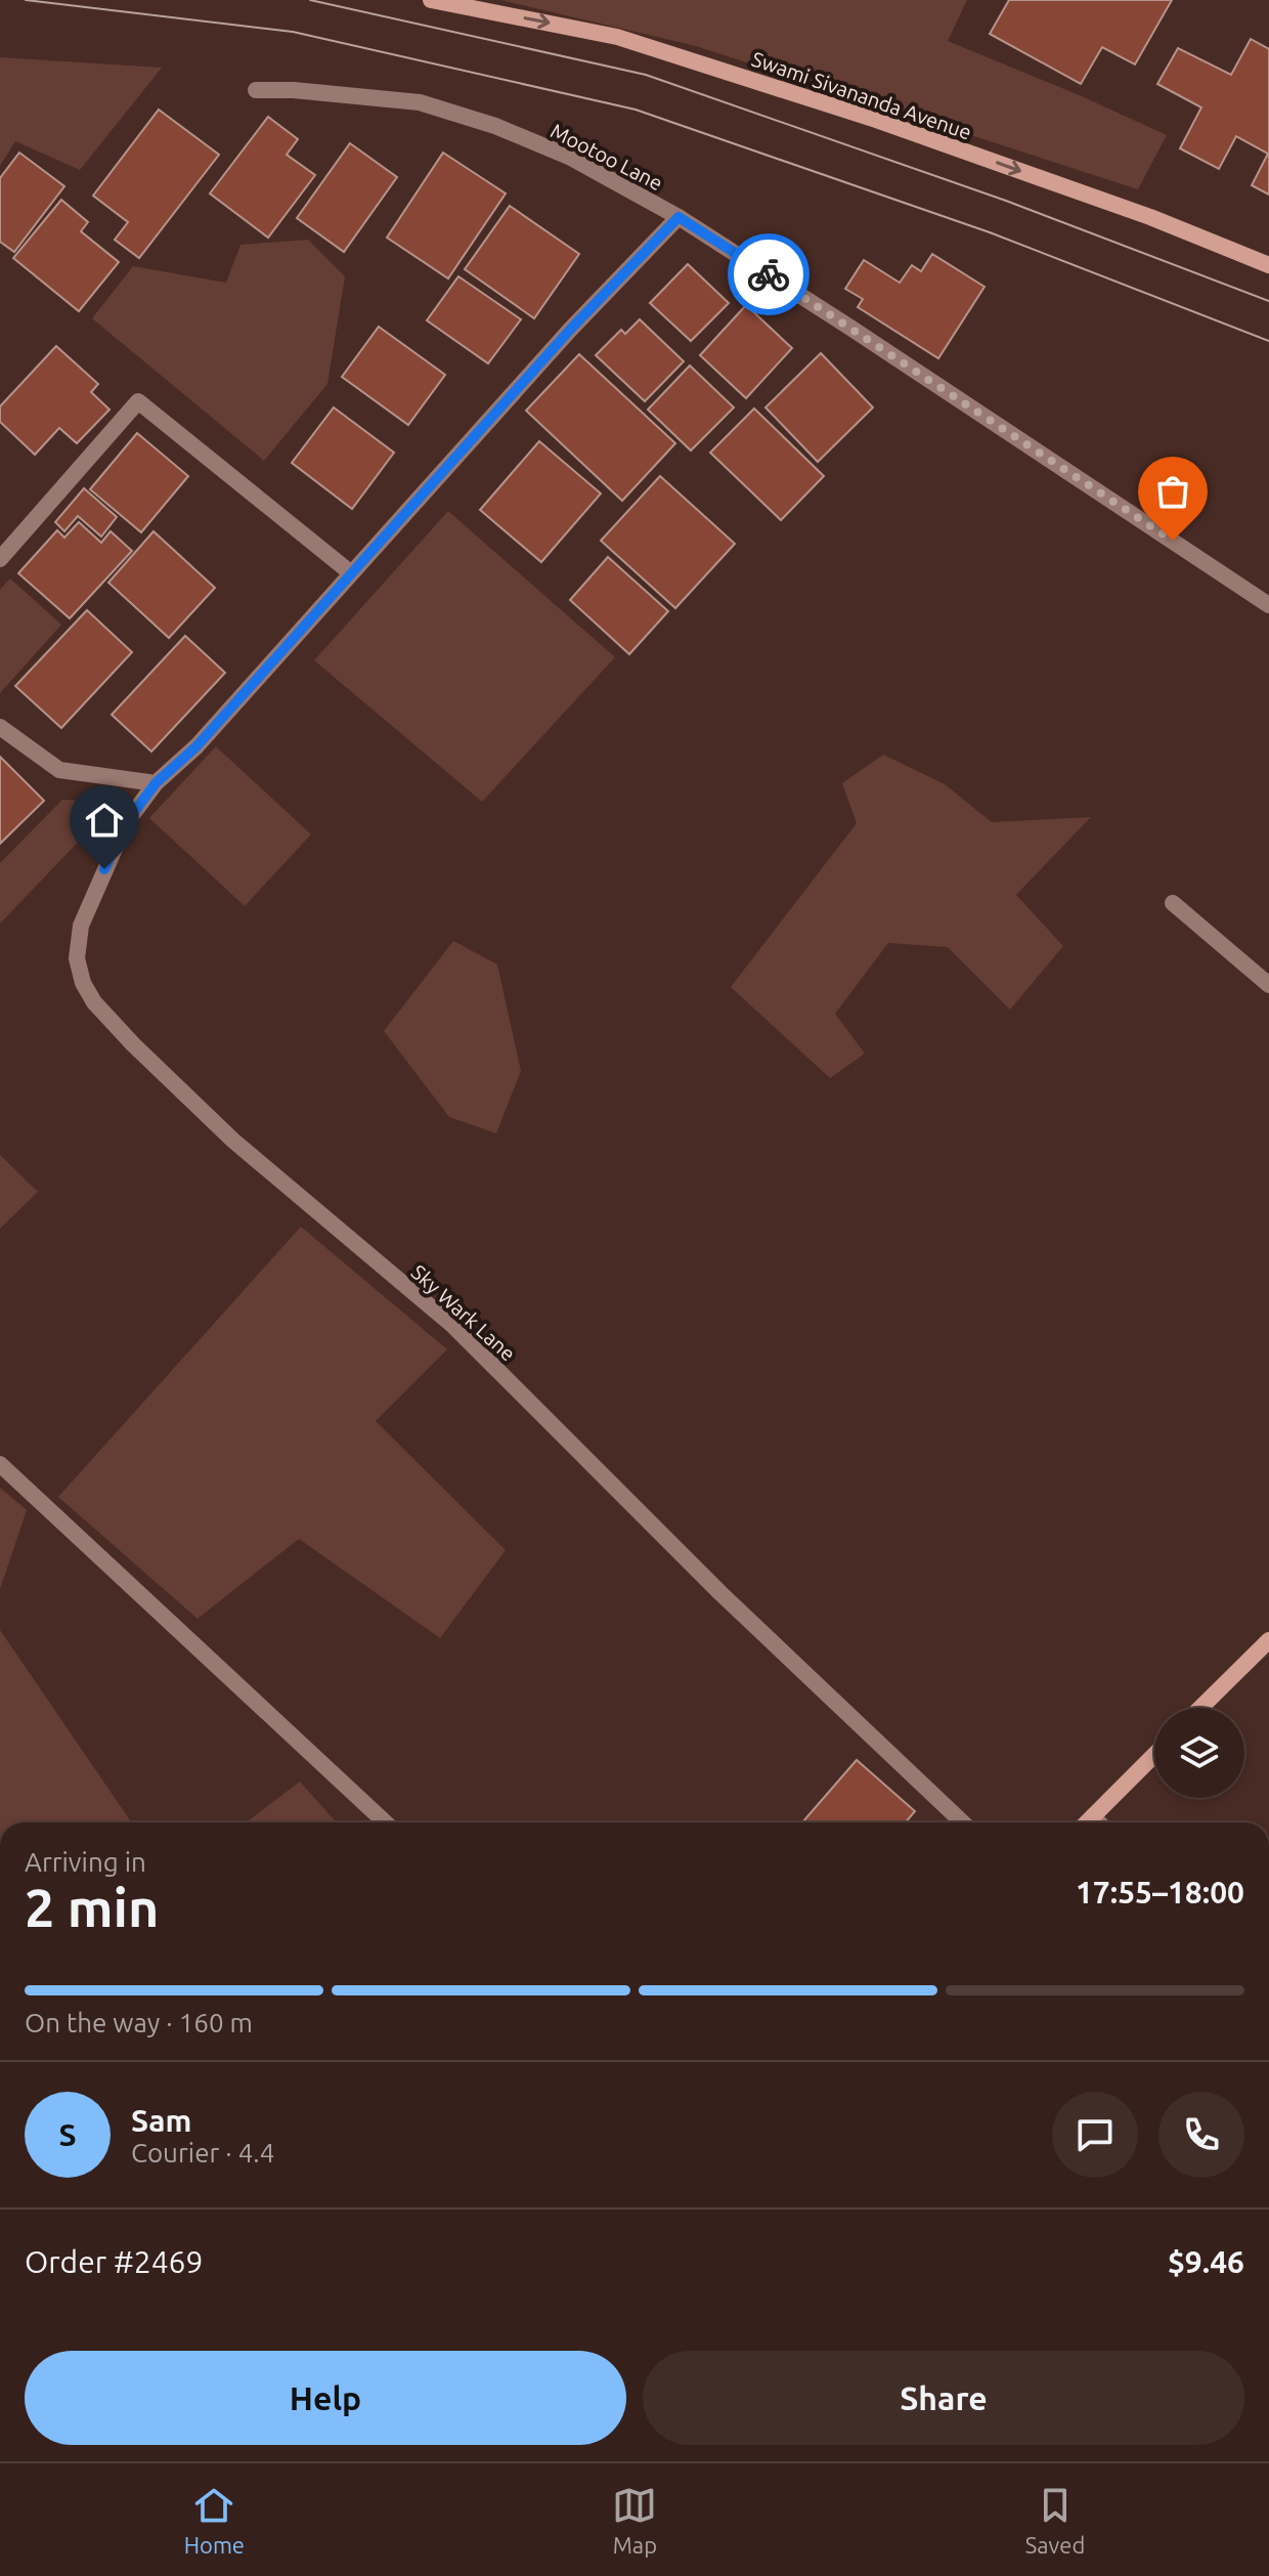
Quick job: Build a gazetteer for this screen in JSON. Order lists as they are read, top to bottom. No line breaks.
{"streets":{"street":["Swami Sivananda Avenue","Mootoo Lane","Sky Wark Lane"]},"crossings":[["Mootoo Lane","Sky Wark Lane"]],"one_way":["Swami Sivananda Avenue"],"page":{"heading":["2 min","Arriving in","17:55–18:00"],"panel":["Sam","Courier · 4.4","Order #2469","$9.46"],"bar":"On the way · 160 m","round":"S","buttons":["Help","Share"],"tabs":["Home","Map","Saved"]}}
